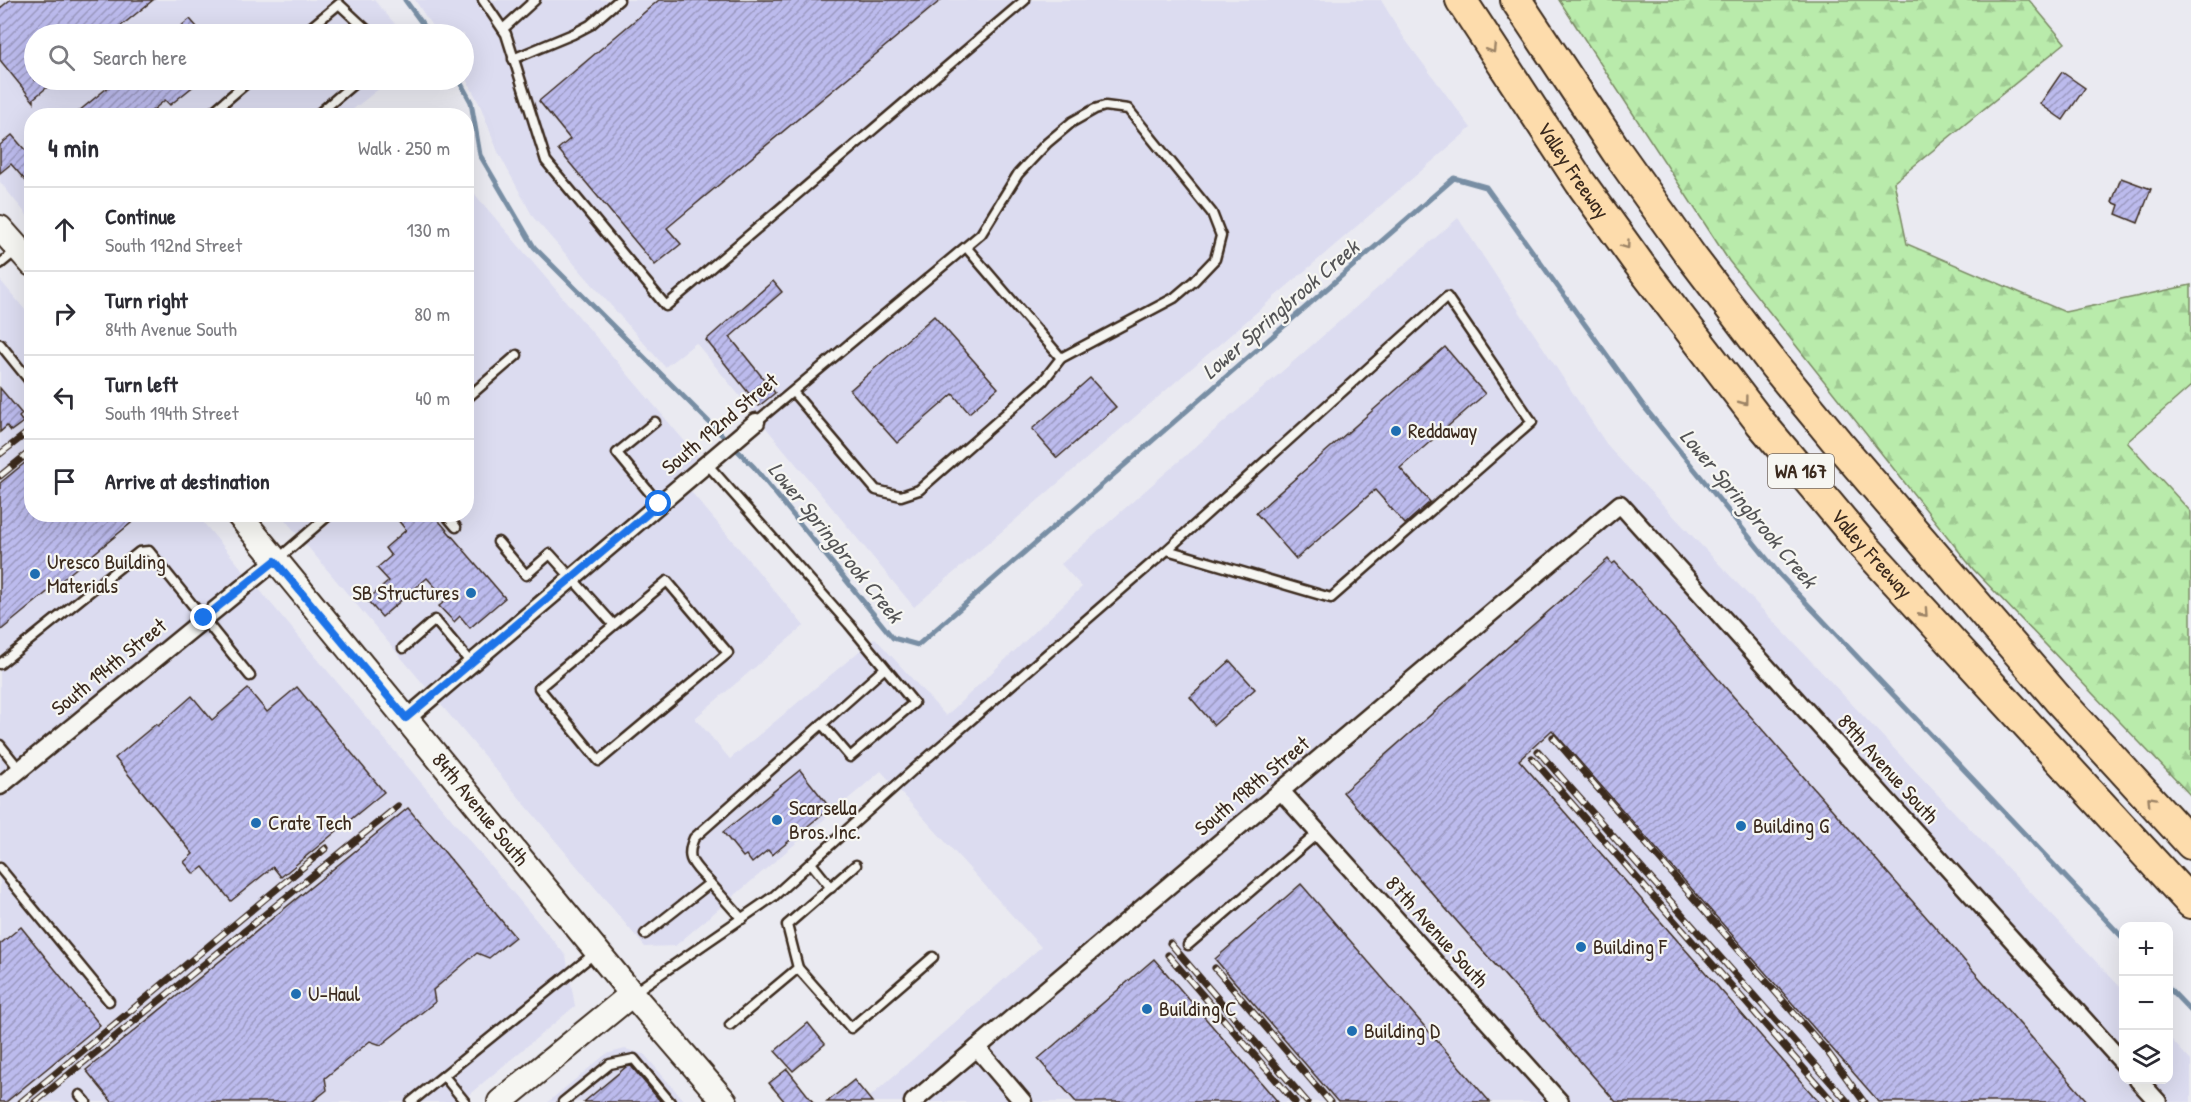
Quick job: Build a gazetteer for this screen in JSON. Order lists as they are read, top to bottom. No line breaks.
{"streets":{"highway":["Valley Freeway","WA 167"],"main road":["84th Avenue South"],"street":["South 192nd Street","South 194th Street","89th Avenue South","South 198th Street","87th Avenue South"]},"crossings":[["South 192nd Street","84th Avenue South"],["South 194th Street","84th Avenue South"],["89th Avenue South","South 198th Street"],["South 198th Street","87th Avenue South"]],"water":["Lower Springbrook Creek"],"places":["Reddaway","Uresco Building Materials","SB Structures","Scarsella Bros. Inc.","Crate Tech","Building G","Building F","U-Haul","Building C","Building D"],"page":{"search":"Search here","heading":["4 min","Walk · 250 m"],"list":[["Continue","South 192nd Street","130 m"],["Turn right","84th Avenue South","80 m"],["Turn left","South 194th Street","40 m"],"Arrive at destination"],"map_buttons":["+","−"]}}
